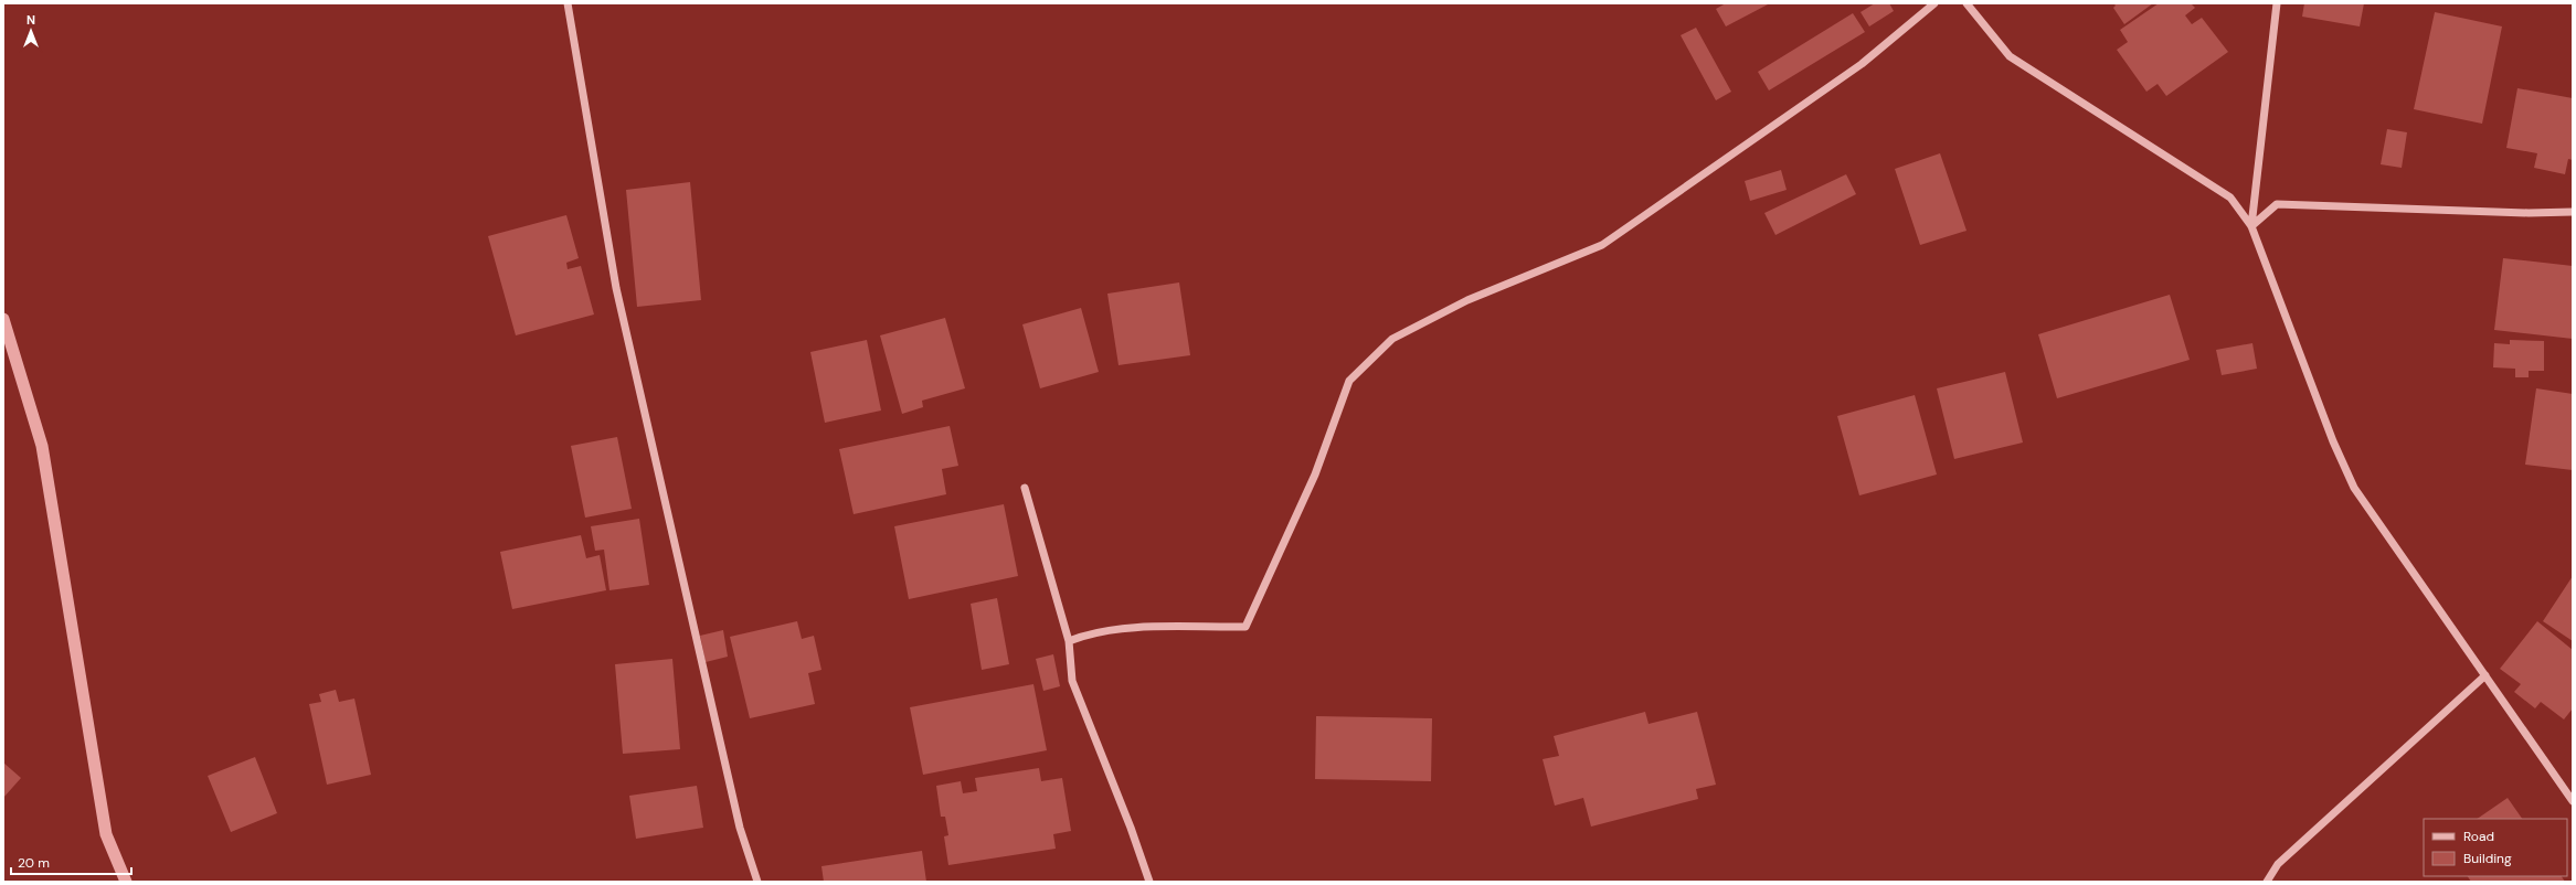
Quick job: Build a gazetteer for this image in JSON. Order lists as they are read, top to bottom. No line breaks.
{"legend":["Road","Building"],"scale_bar":"20 m","north":"top"}
